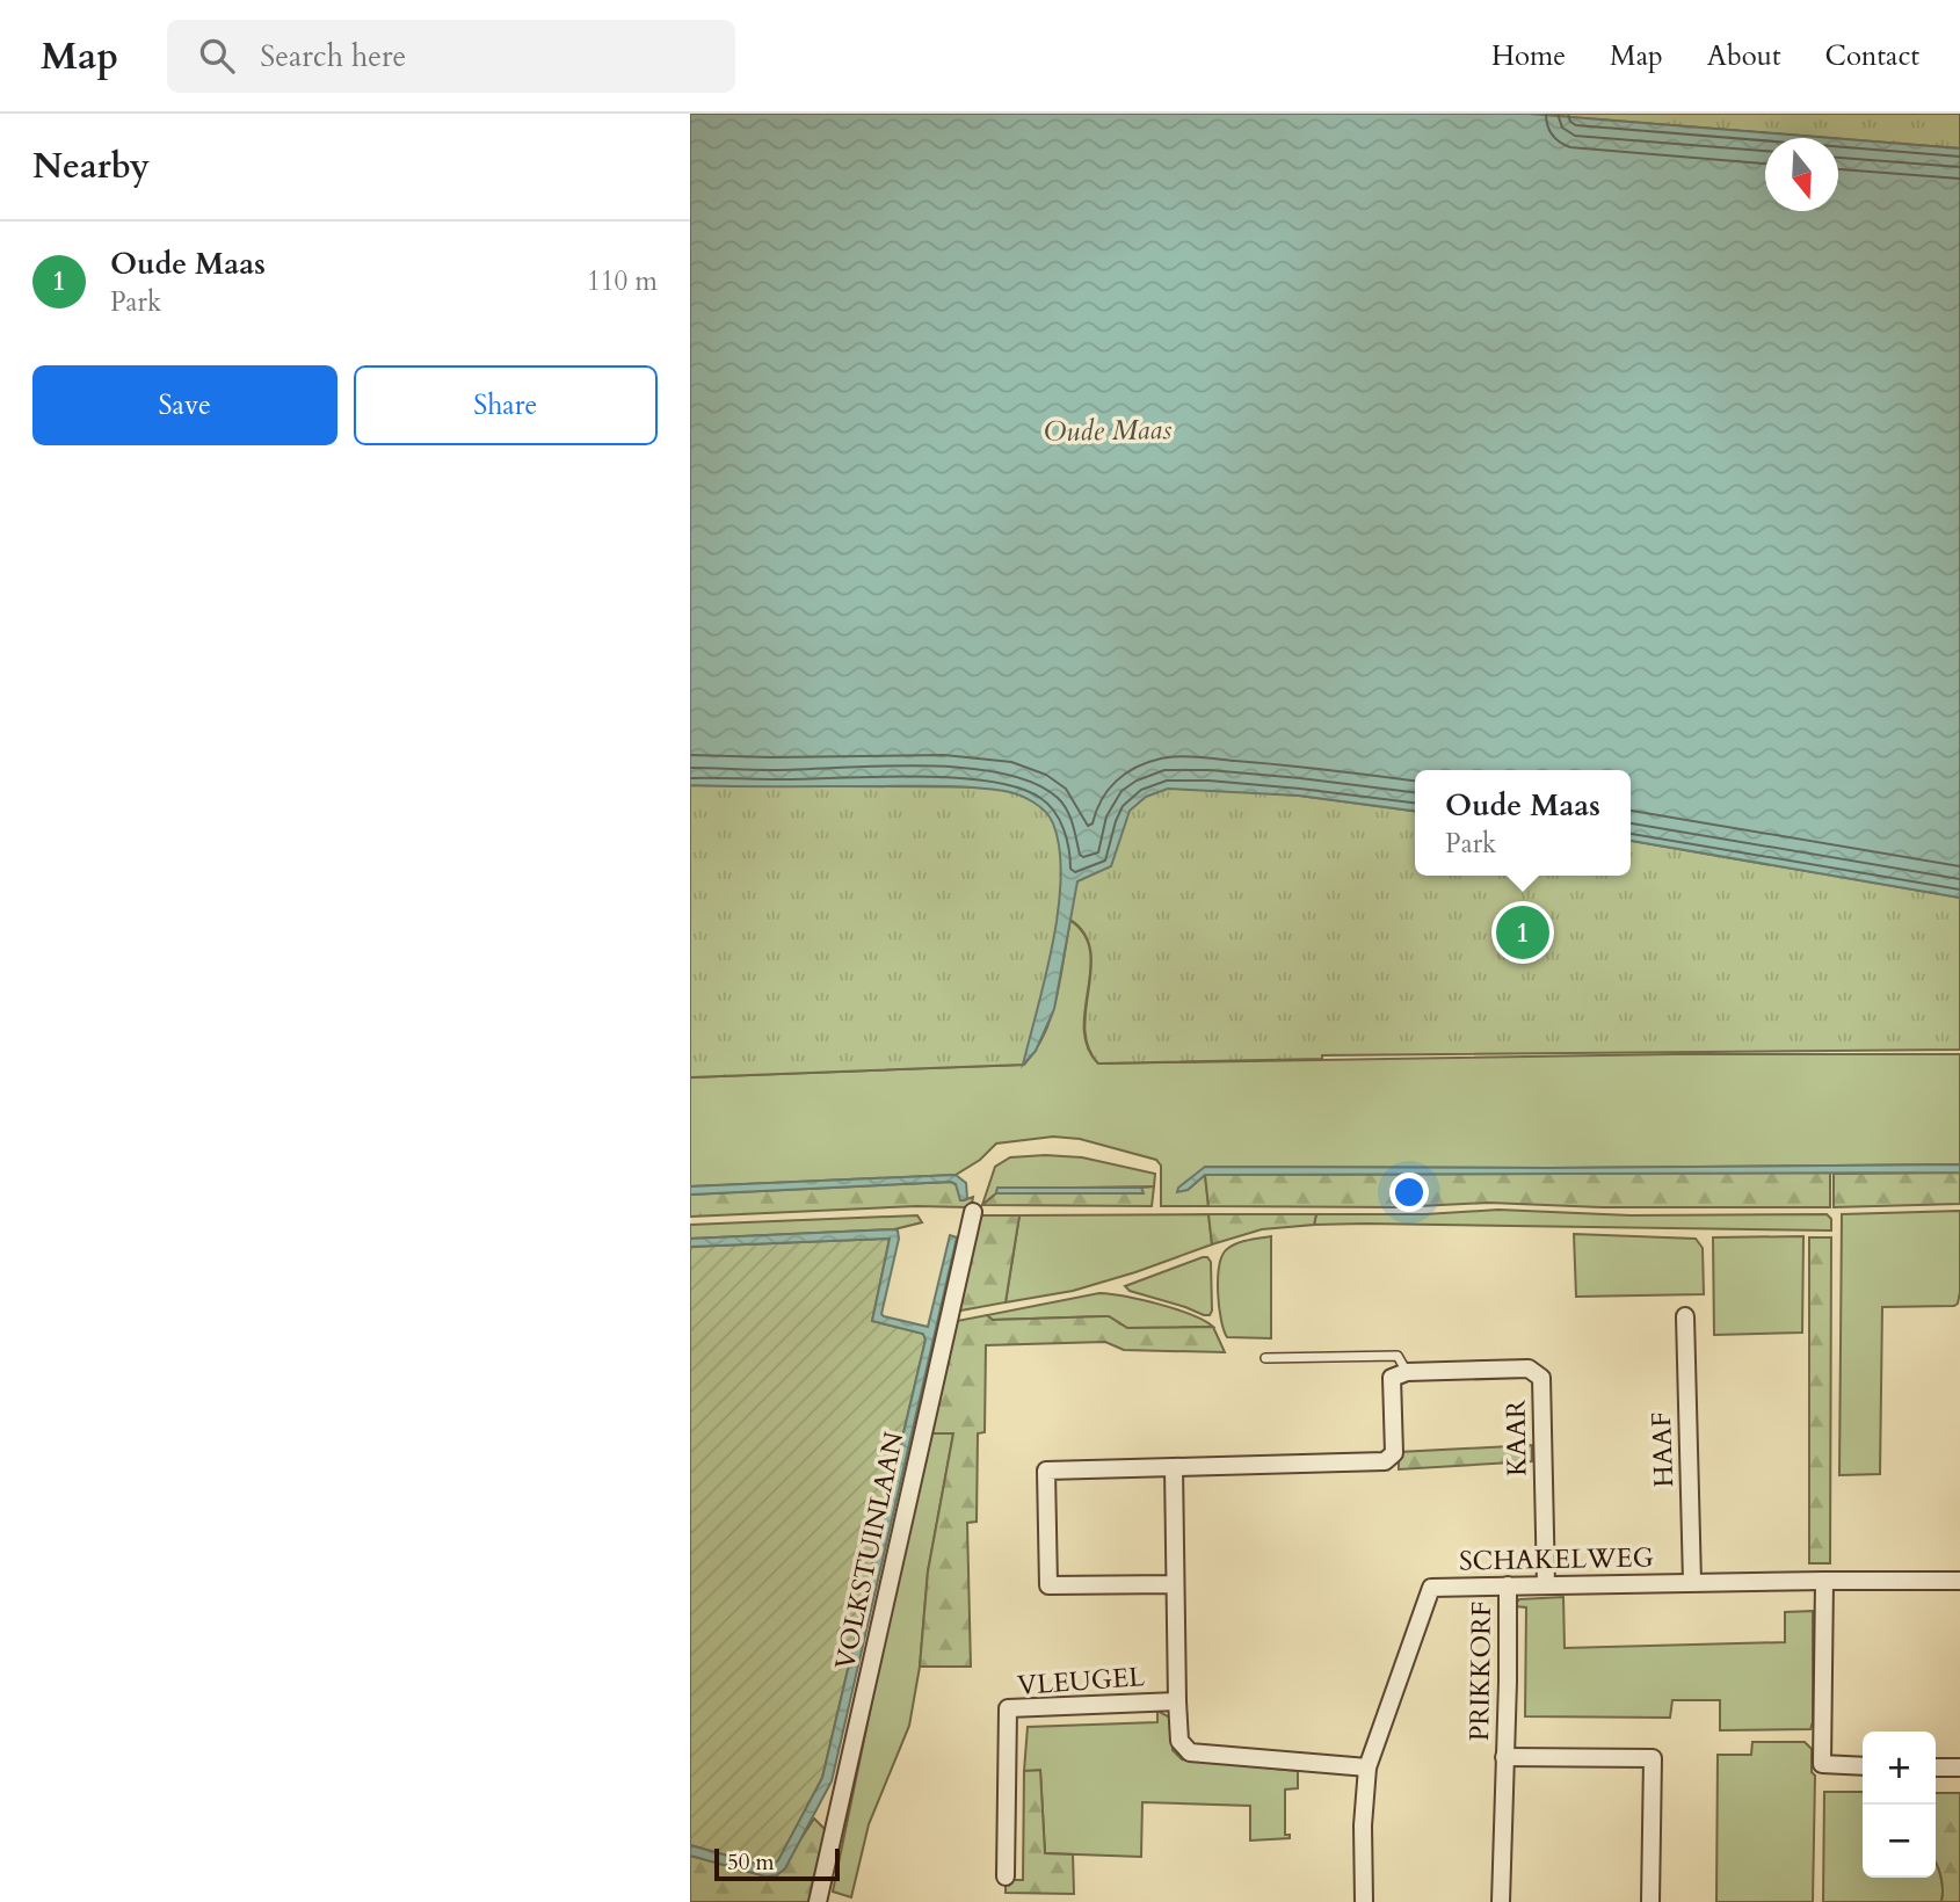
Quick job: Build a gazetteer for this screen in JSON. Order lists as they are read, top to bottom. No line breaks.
{"streets":{"street":["KAAR","HAAF","VOLKSTUINLAAN","SCHAKELWEG","PRIKKORF","VLEUGEL"]},"crossings":[["KAAR","SCHAKELWEG"],["HAAF","SCHAKELWEG"],["SCHAKELWEG","PRIKKORF"],["SCHAKELWEG","VLEUGEL"]],"water":["Oude Maas"],"scale_bar":"50 m","north":"bottom","page":{"header":"Map","search":"Search here","nav":["Home","Map","About","Contact"],"heading":"Nearby","list":[{"mark":"1","name":"Oude Maas","note":"Park","value":"110 m"}],"buttons":["Save","Share"],"popup":["Oude Maas","Park"],"pins":"1","map_buttons":["+","−"],"scale":"50 m"}}
